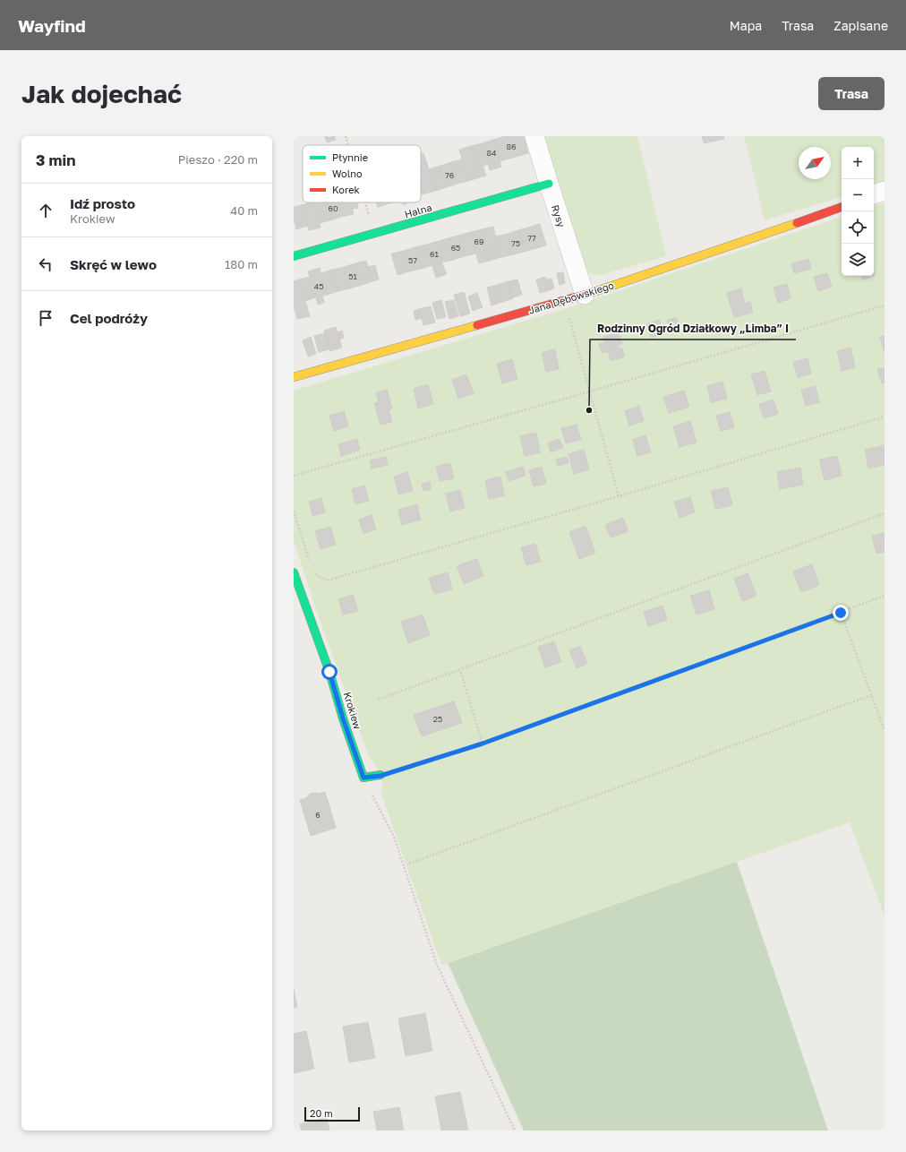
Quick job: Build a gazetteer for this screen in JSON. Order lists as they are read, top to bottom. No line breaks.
{"streets":{"street":["Halna","Rysy","Jana Dębowskiego","Krokiew"]},"crossings":[["Halna","Rysy"],["Rysy","Jana Dębowskiego"]],"places":["Rodzinny Ogród Działkowy „Limba” I"],"house_numbers":["86","84","76","60","77","69","75","65","61","57","51","45","25","6"],"legend":["Płynnie","Wolno","Korek"],"scale_bar":"20 m","north":"top right","page":{"header":"Wayfind","nav":["Mapa","Trasa","Zapisane"],"buttons":"Trasa","title":"Jak dojechać","heading":["3 min","Pieszo · 220 m"],"map_buttons":["+","−"],"list":[["Idź prosto","Krokiew","40 m"],["Skręć w lewo","180 m"],"Cel podróży"],"scale":"20 m"}}
